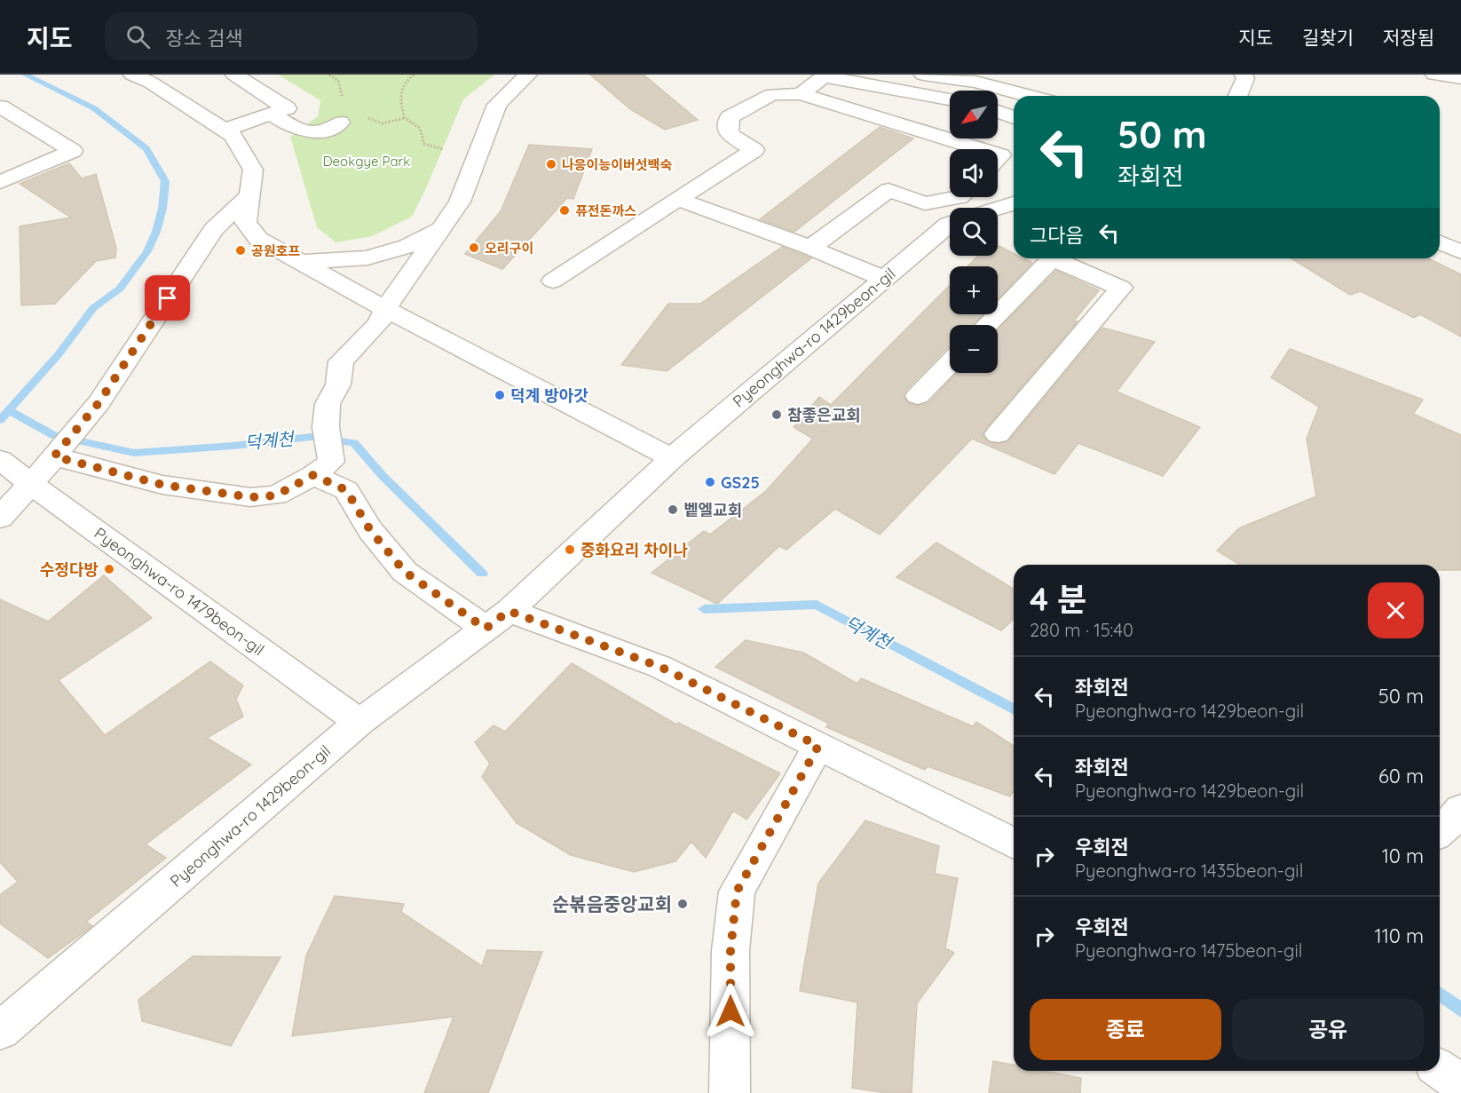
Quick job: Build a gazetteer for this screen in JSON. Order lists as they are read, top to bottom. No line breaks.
{"streets":{"street":["Pyeonghwa-ro 1429beon-gil","Pyeonghwa-ro 1479beon-gil"]},"crossings":[["Pyeonghwa-ro 1429beon-gil","Pyeonghwa-ro 1479beon-gil"]],"water":["덕계천"],"parks":["Deokgye Park"],"places":["나응이능이버섯백숙","퓨전돈까스","오리구이","공원호프","덕계 방아갓","참좋은교회","GS25","벹엘교회","중화요리 차이나","수정다방","순볶음중앙교회"],"north":"bottom left","page":{"header":"지도","search":"장소 검색","nav":["지도","길찾기","저장됨"],"map_buttons":["+","−"],"turn":["50 m","좌회전"],"then":"그다음","heading":["4 분","280 m · 15:40"],"list":[{"name":"좌회전","note":"Pyeonghwa-ro 1429beon-gil","value":"50 m"},{"name":"좌회전","note":"Pyeonghwa-ro 1429beon-gil","value":"60 m"},{"name":"우회전","note":"Pyeonghwa-ro 1435beon-gil","value":"10 m"},{"name":"우회전","note":"Pyeonghwa-ro 1475beon-gil","value":"110 m"}],"buttons":["종료","공유"]}}
